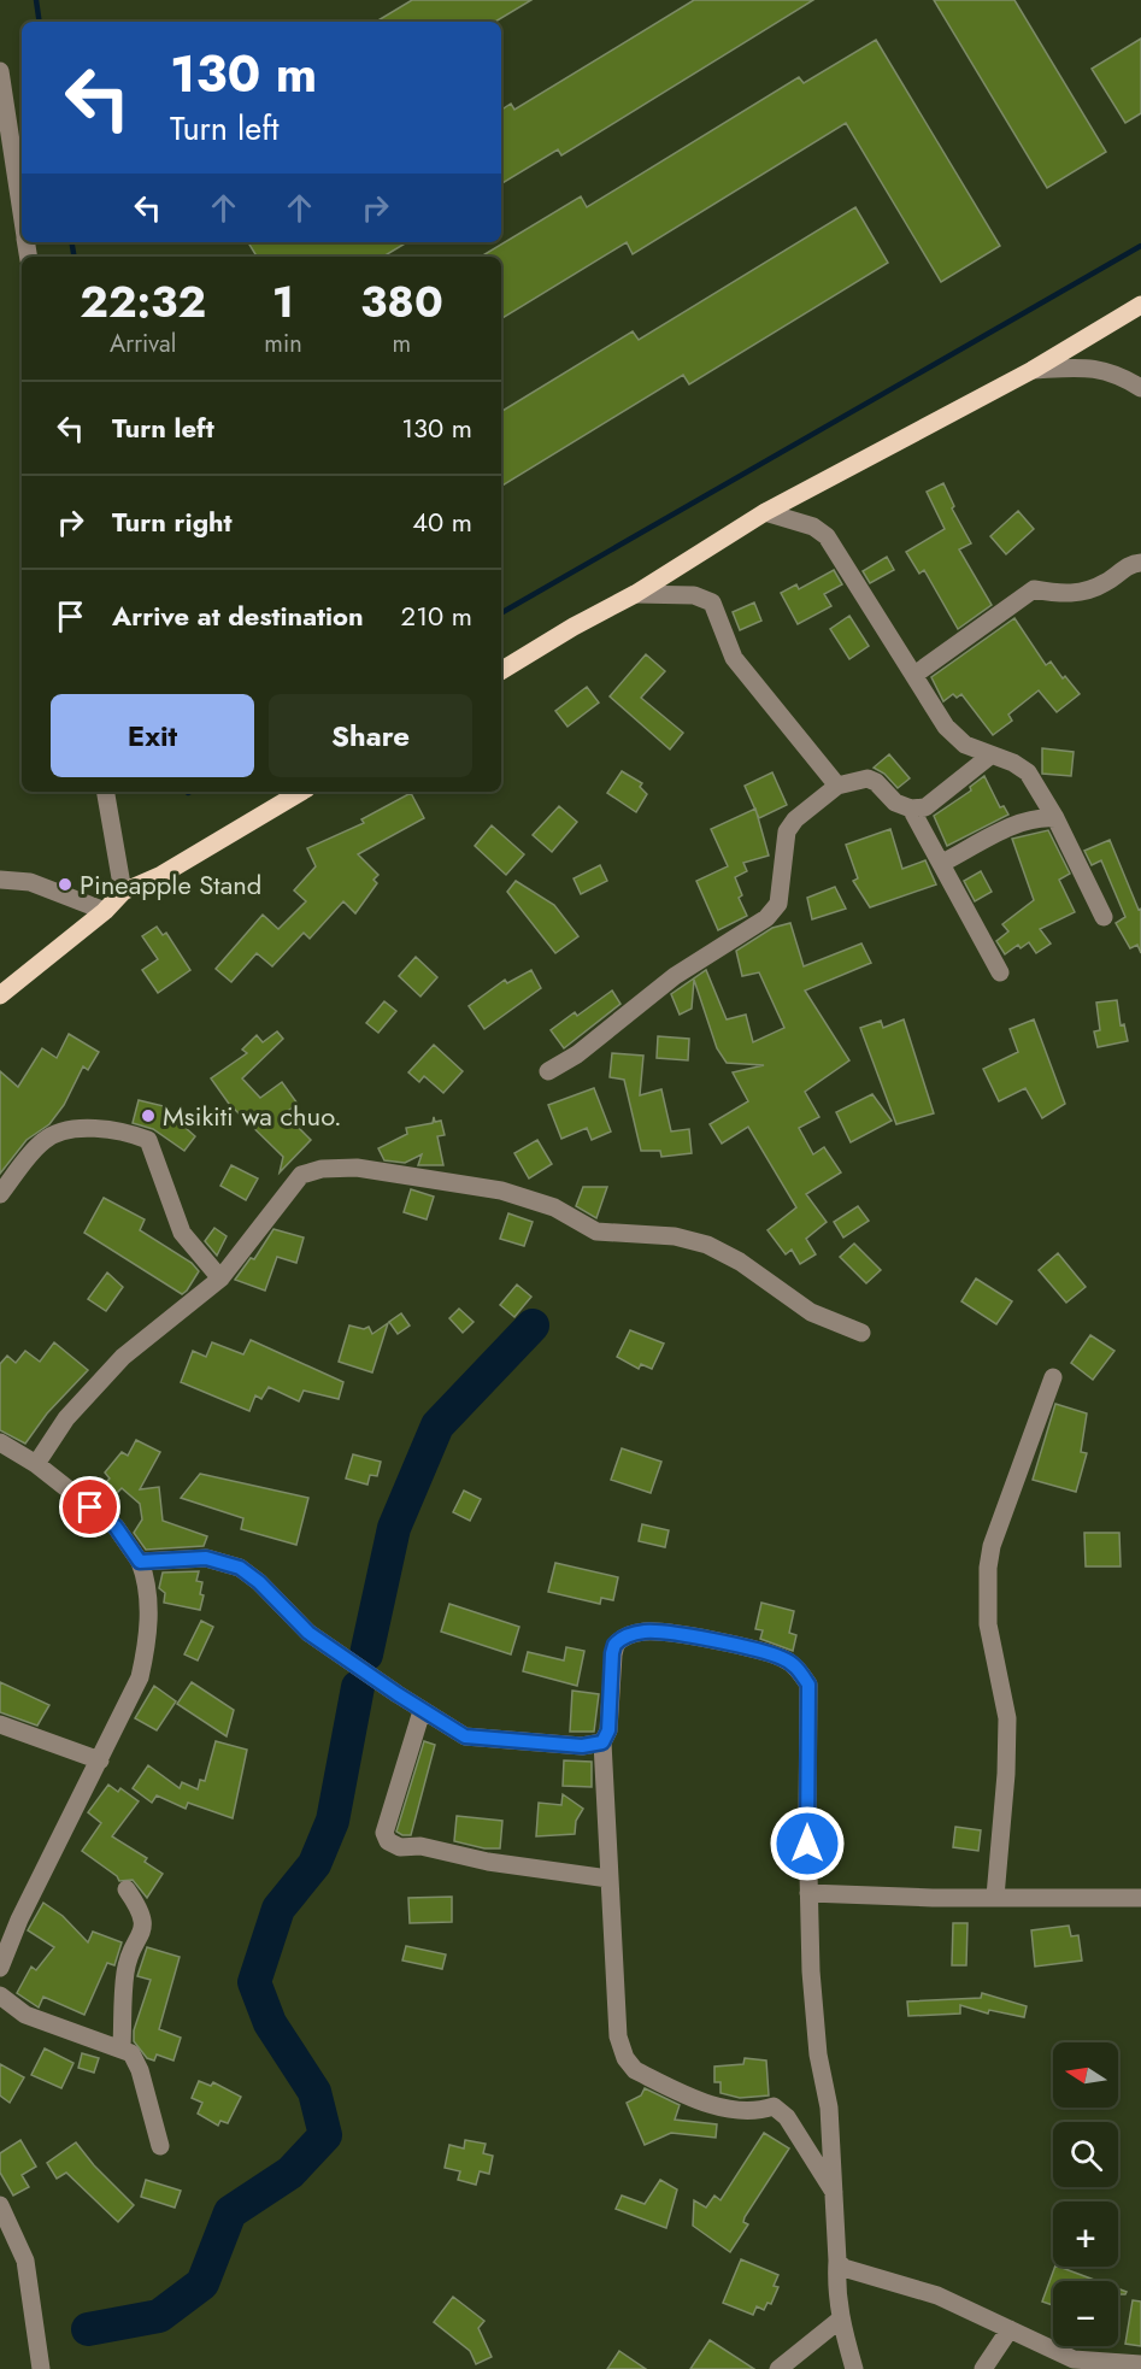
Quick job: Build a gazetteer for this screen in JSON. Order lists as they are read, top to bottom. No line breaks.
{"places":["Pineapple Stand","Msikiti wa chuo."],"north":"left","page":{"turn":["130 m","Turn left"],"eta":["22:32","Arrival","1","min","380","m"],"list":[{"name":"Turn left","value":"130 m"},{"name":"Turn right","value":"40 m"},{"name":"Arrive at destination","value":"210 m"}],"buttons":["Exit","Share"],"map_buttons":["+","−"]}}
